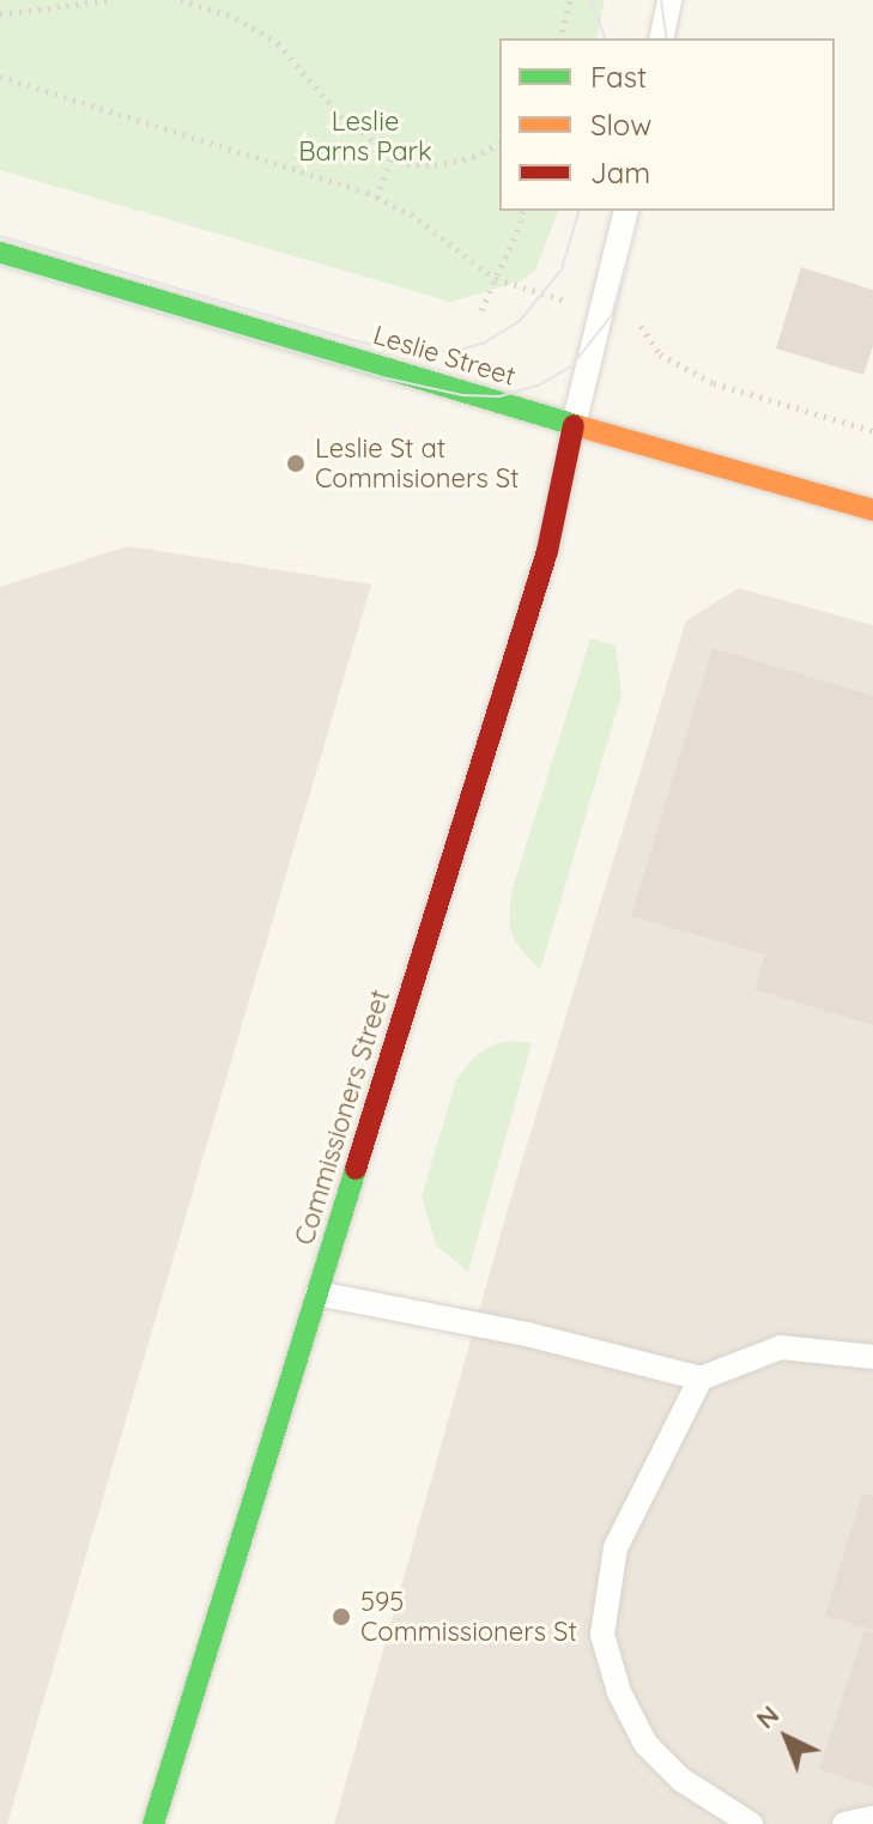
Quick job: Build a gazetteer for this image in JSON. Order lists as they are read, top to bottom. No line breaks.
{"streets":{"street":["Leslie Street","Commissioners Street"]},"crossings":[["Leslie Street","Commissioners Street"]],"parks":["Leslie Barns Park"],"places":["Leslie St at Commisioners St","595 Commissioners St"],"legend":["Fast","Slow","Jam"],"north":"top left"}
